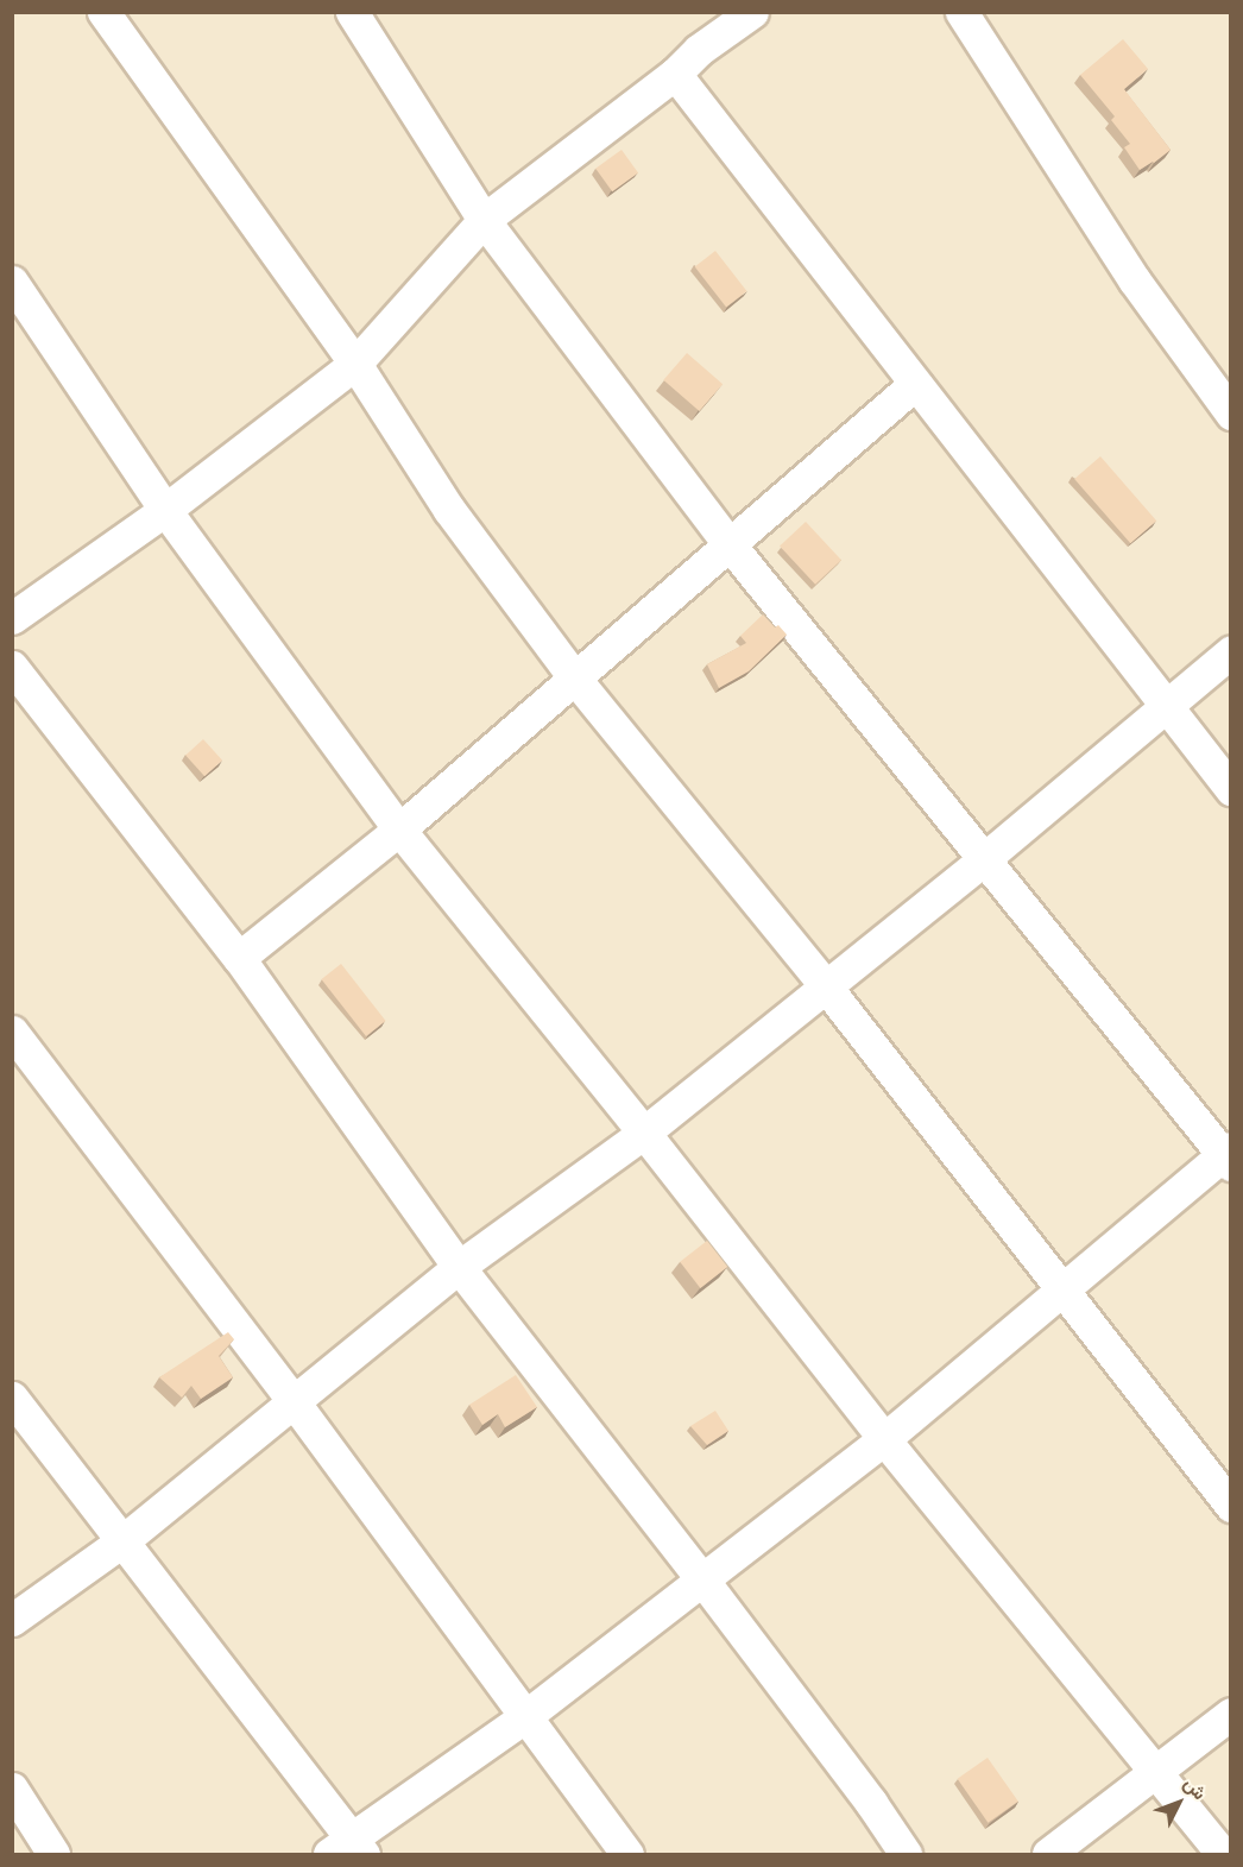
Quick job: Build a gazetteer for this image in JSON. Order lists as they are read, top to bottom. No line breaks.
{"north":"top right"}
